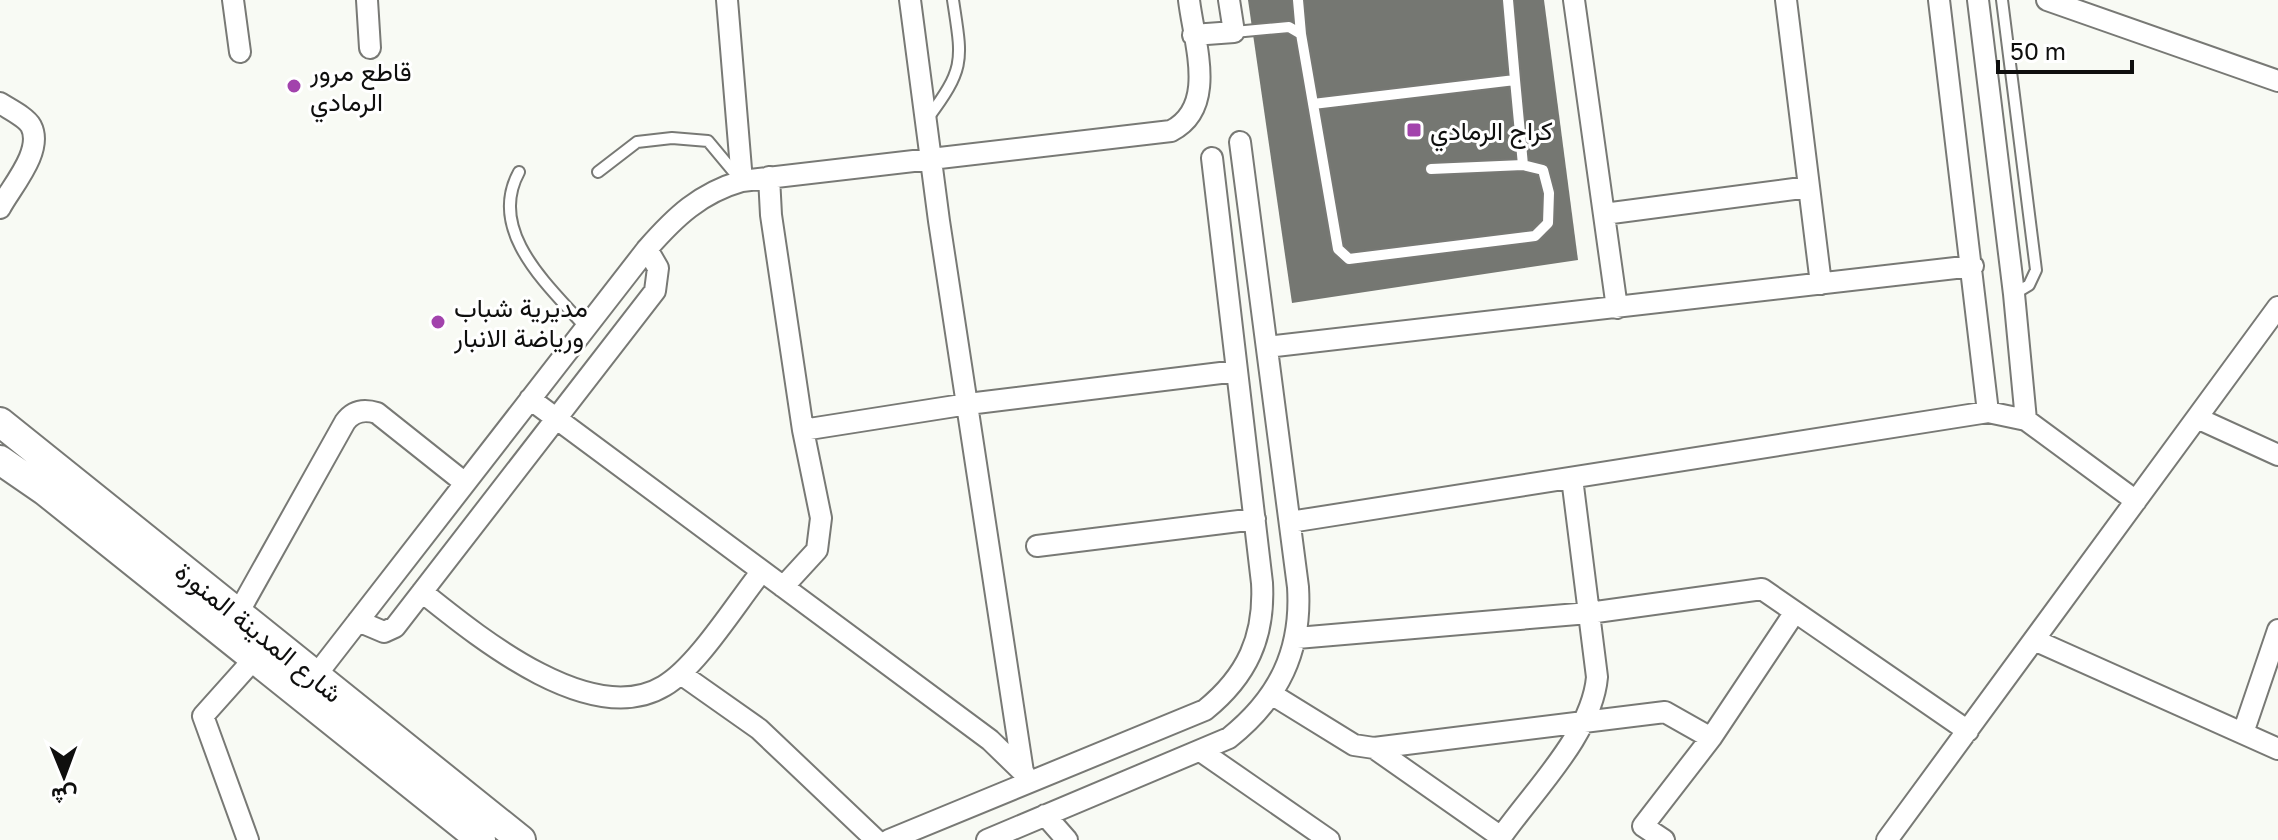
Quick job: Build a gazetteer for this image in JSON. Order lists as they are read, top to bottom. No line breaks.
{"streets":{"main road":["شارع المدينة المنورة"]},"places":{"other":["قاطع مرور الرمادي","مديرية شباب ورياضة الانبار"],"transit":["كراج الرمادي"]},"scale_bar":"50 m","north":"bottom"}
